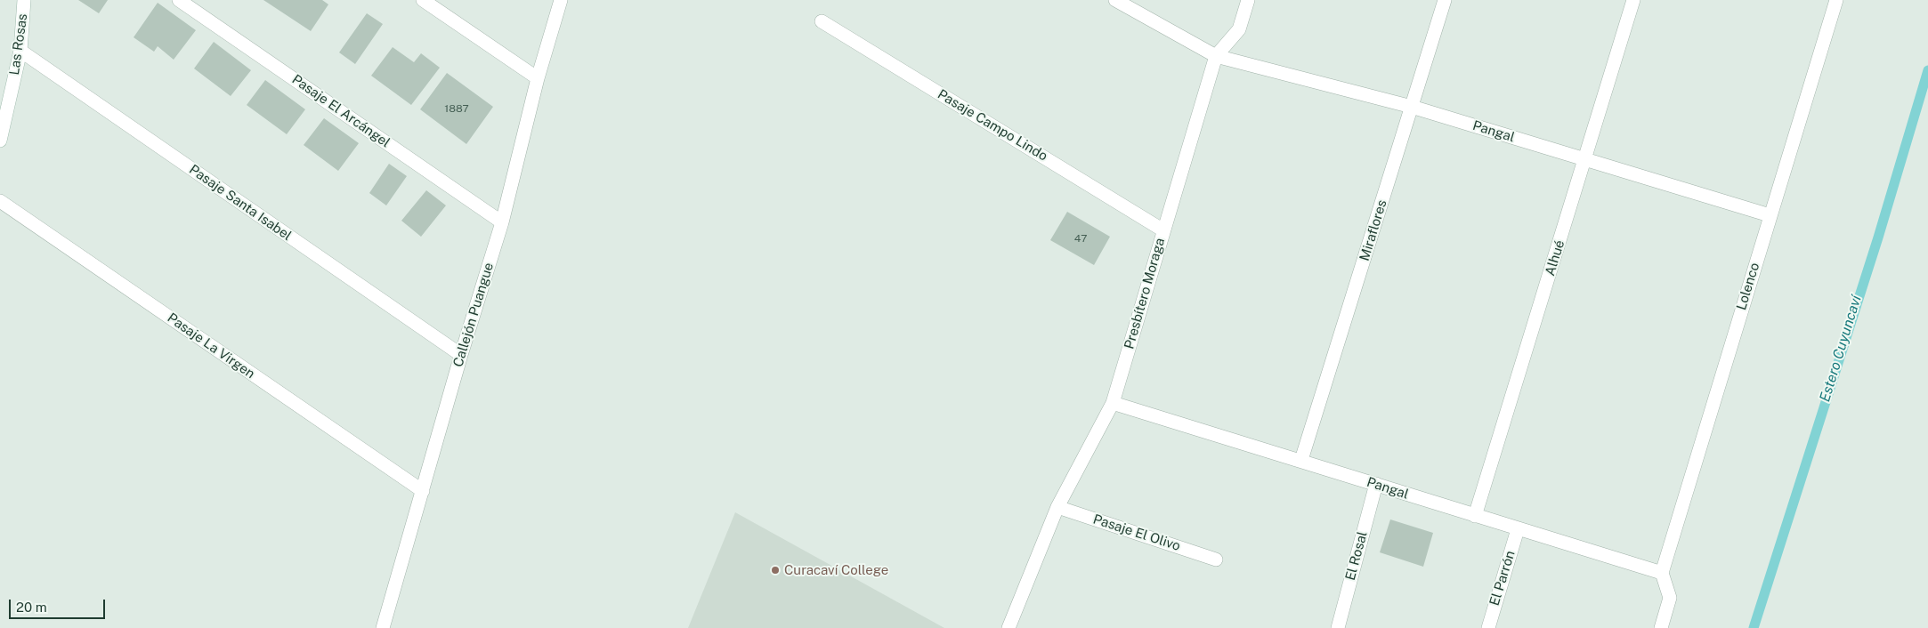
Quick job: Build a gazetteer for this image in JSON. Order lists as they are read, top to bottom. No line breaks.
{"streets":{"street":["Las Rosas","Pasaje El Arcángel","Pasaje Campo Lindo","Pangal","Pasaje Santa Isabel","Miraflores","Alhué","Lolenco","Presbítero Moraga","Callejón Puangue","Pasaje La Virgen","Pasaje El Olivo","El Rosal","El Parrón"]},"crossings":[["Las Rosas","Pasaje Santa Isabel"],["Pasaje El Arcángel","Callejón Puangue"],["Pasaje Campo Lindo","Presbítero Moraga"],["Pangal","Miraflores"],["Pangal","Alhué"],["Pangal","Lolenco"],["Pangal","Presbítero Moraga"],["Pangal","El Rosal"],["Pangal","El Parrón"],["Pasaje Santa Isabel","Callejón Puangue"],["Presbítero Moraga","Pasaje El Olivo"],["Callejón Puangue","Pasaje La Virgen"]],"water":["Estero Cuyuncaví"],"places":["Curacaví College"],"house_numbers":["1887","47"],"scale_bar":"20 m"}
